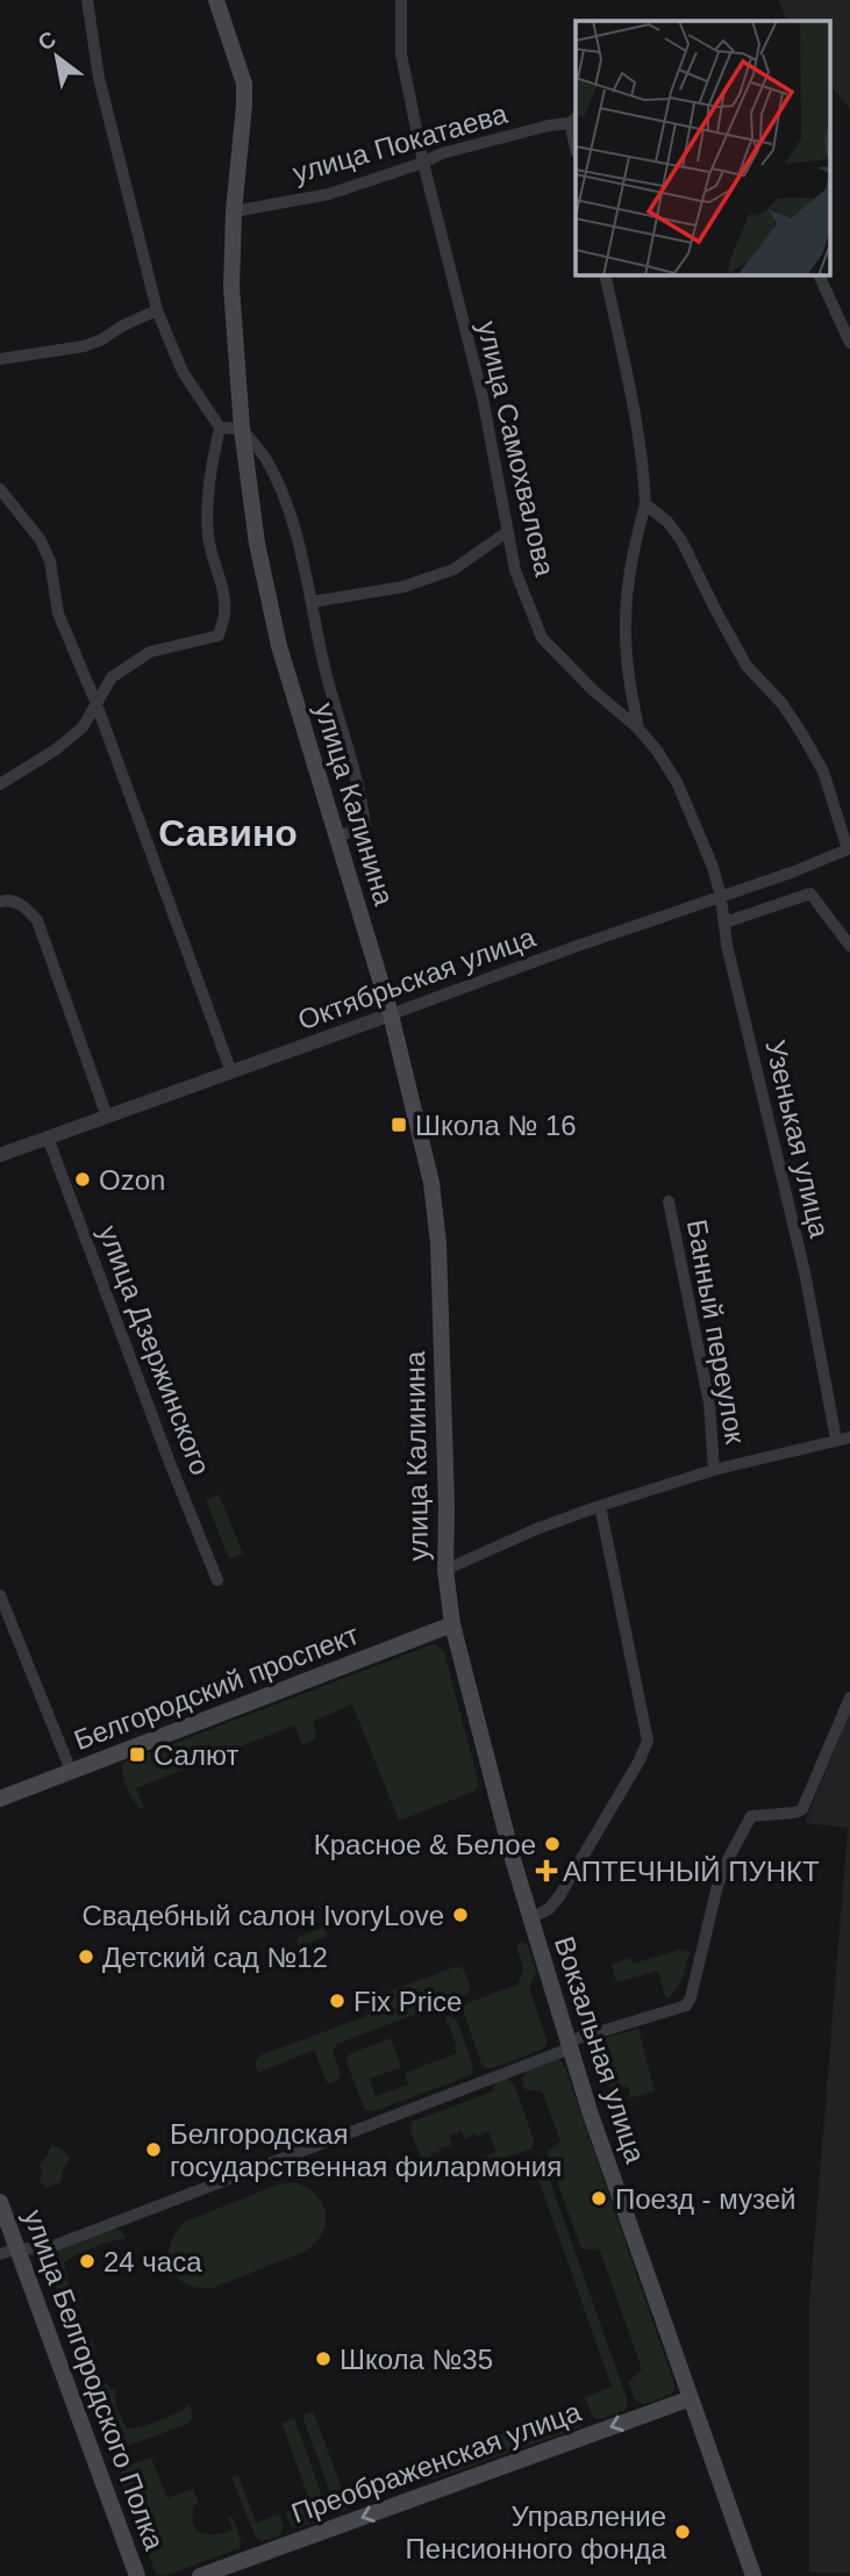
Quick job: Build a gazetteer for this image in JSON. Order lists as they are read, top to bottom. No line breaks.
{"streets":{"main road":["улица Калинина","Белгородский проспект","Вокзальная улица","улица Белгородского Полка","Преображенская улица"],"street":["улица Покатаева","улица Самохвалова","Октябрьская улица","Узенькая улица","Банный переулок","улица Дзержинского"]},"crossings":[["улица Покатаева","улица Самохвалова"],["улица Покатаева","улица Калинина"],["улица Самохвалова","Октябрьская улица"],["улица Самохвалова","Узенькая улица"],["улица Калинина","Октябрьская улица"],["улица Калинина","Белгородский проспект"],["улица Калинина","Вокзальная улица"],["Октябрьская улица","Узенькая улица"],["Октябрьская улица","улица Дзержинского"],["Белгородский проспект","Вокзальная улица"],["Вокзальная улица","Преображенская улица"]],"one_way":["Преображенская улица"],"districts":["Савино"],"places":{"transit":["Школа № 16","Салют"],"other":["Ozon","Красное & Белое","Свадебный салон IvoryLove","Детский сад №12","Fix Price","Белгородская государственная филармония","Поезд - музей","24 часа","Школа №35","Управление Пенсионного фонда"],"health":["АПТЕЧНЫЙ ПУНКТ"]},"north":"top left"}
